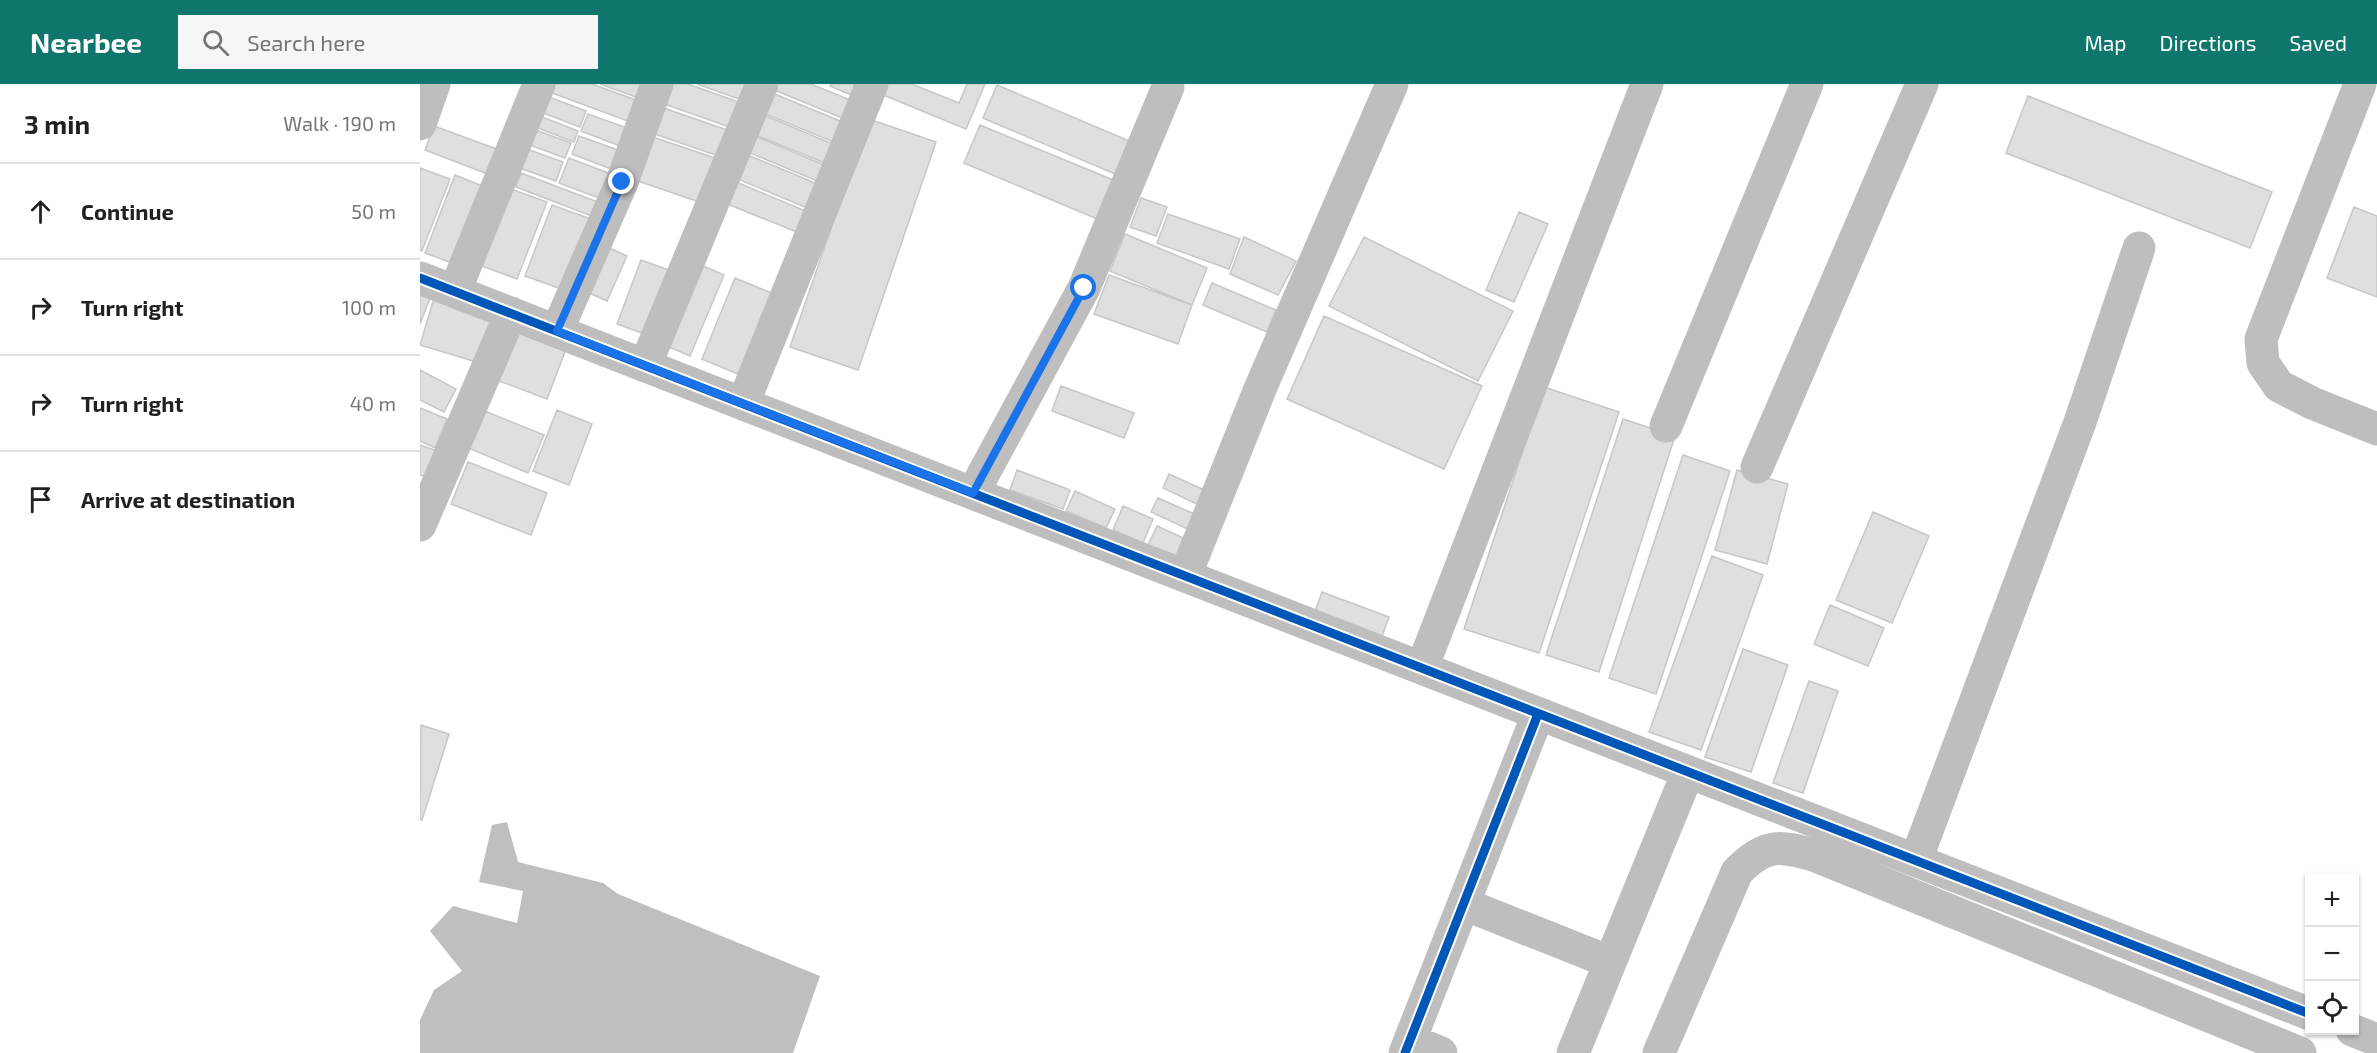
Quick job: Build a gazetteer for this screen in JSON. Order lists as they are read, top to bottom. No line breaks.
{"page":{"header":"Nearbee","search":"Search here","nav":["Map","Directions","Saved"],"heading":["3 min","Walk · 190 m"],"list":[["Continue","50 m"],["Turn right","100 m"],["Turn right","40 m"],"Arrive at destination"],"map_buttons":["+","−"]}}
